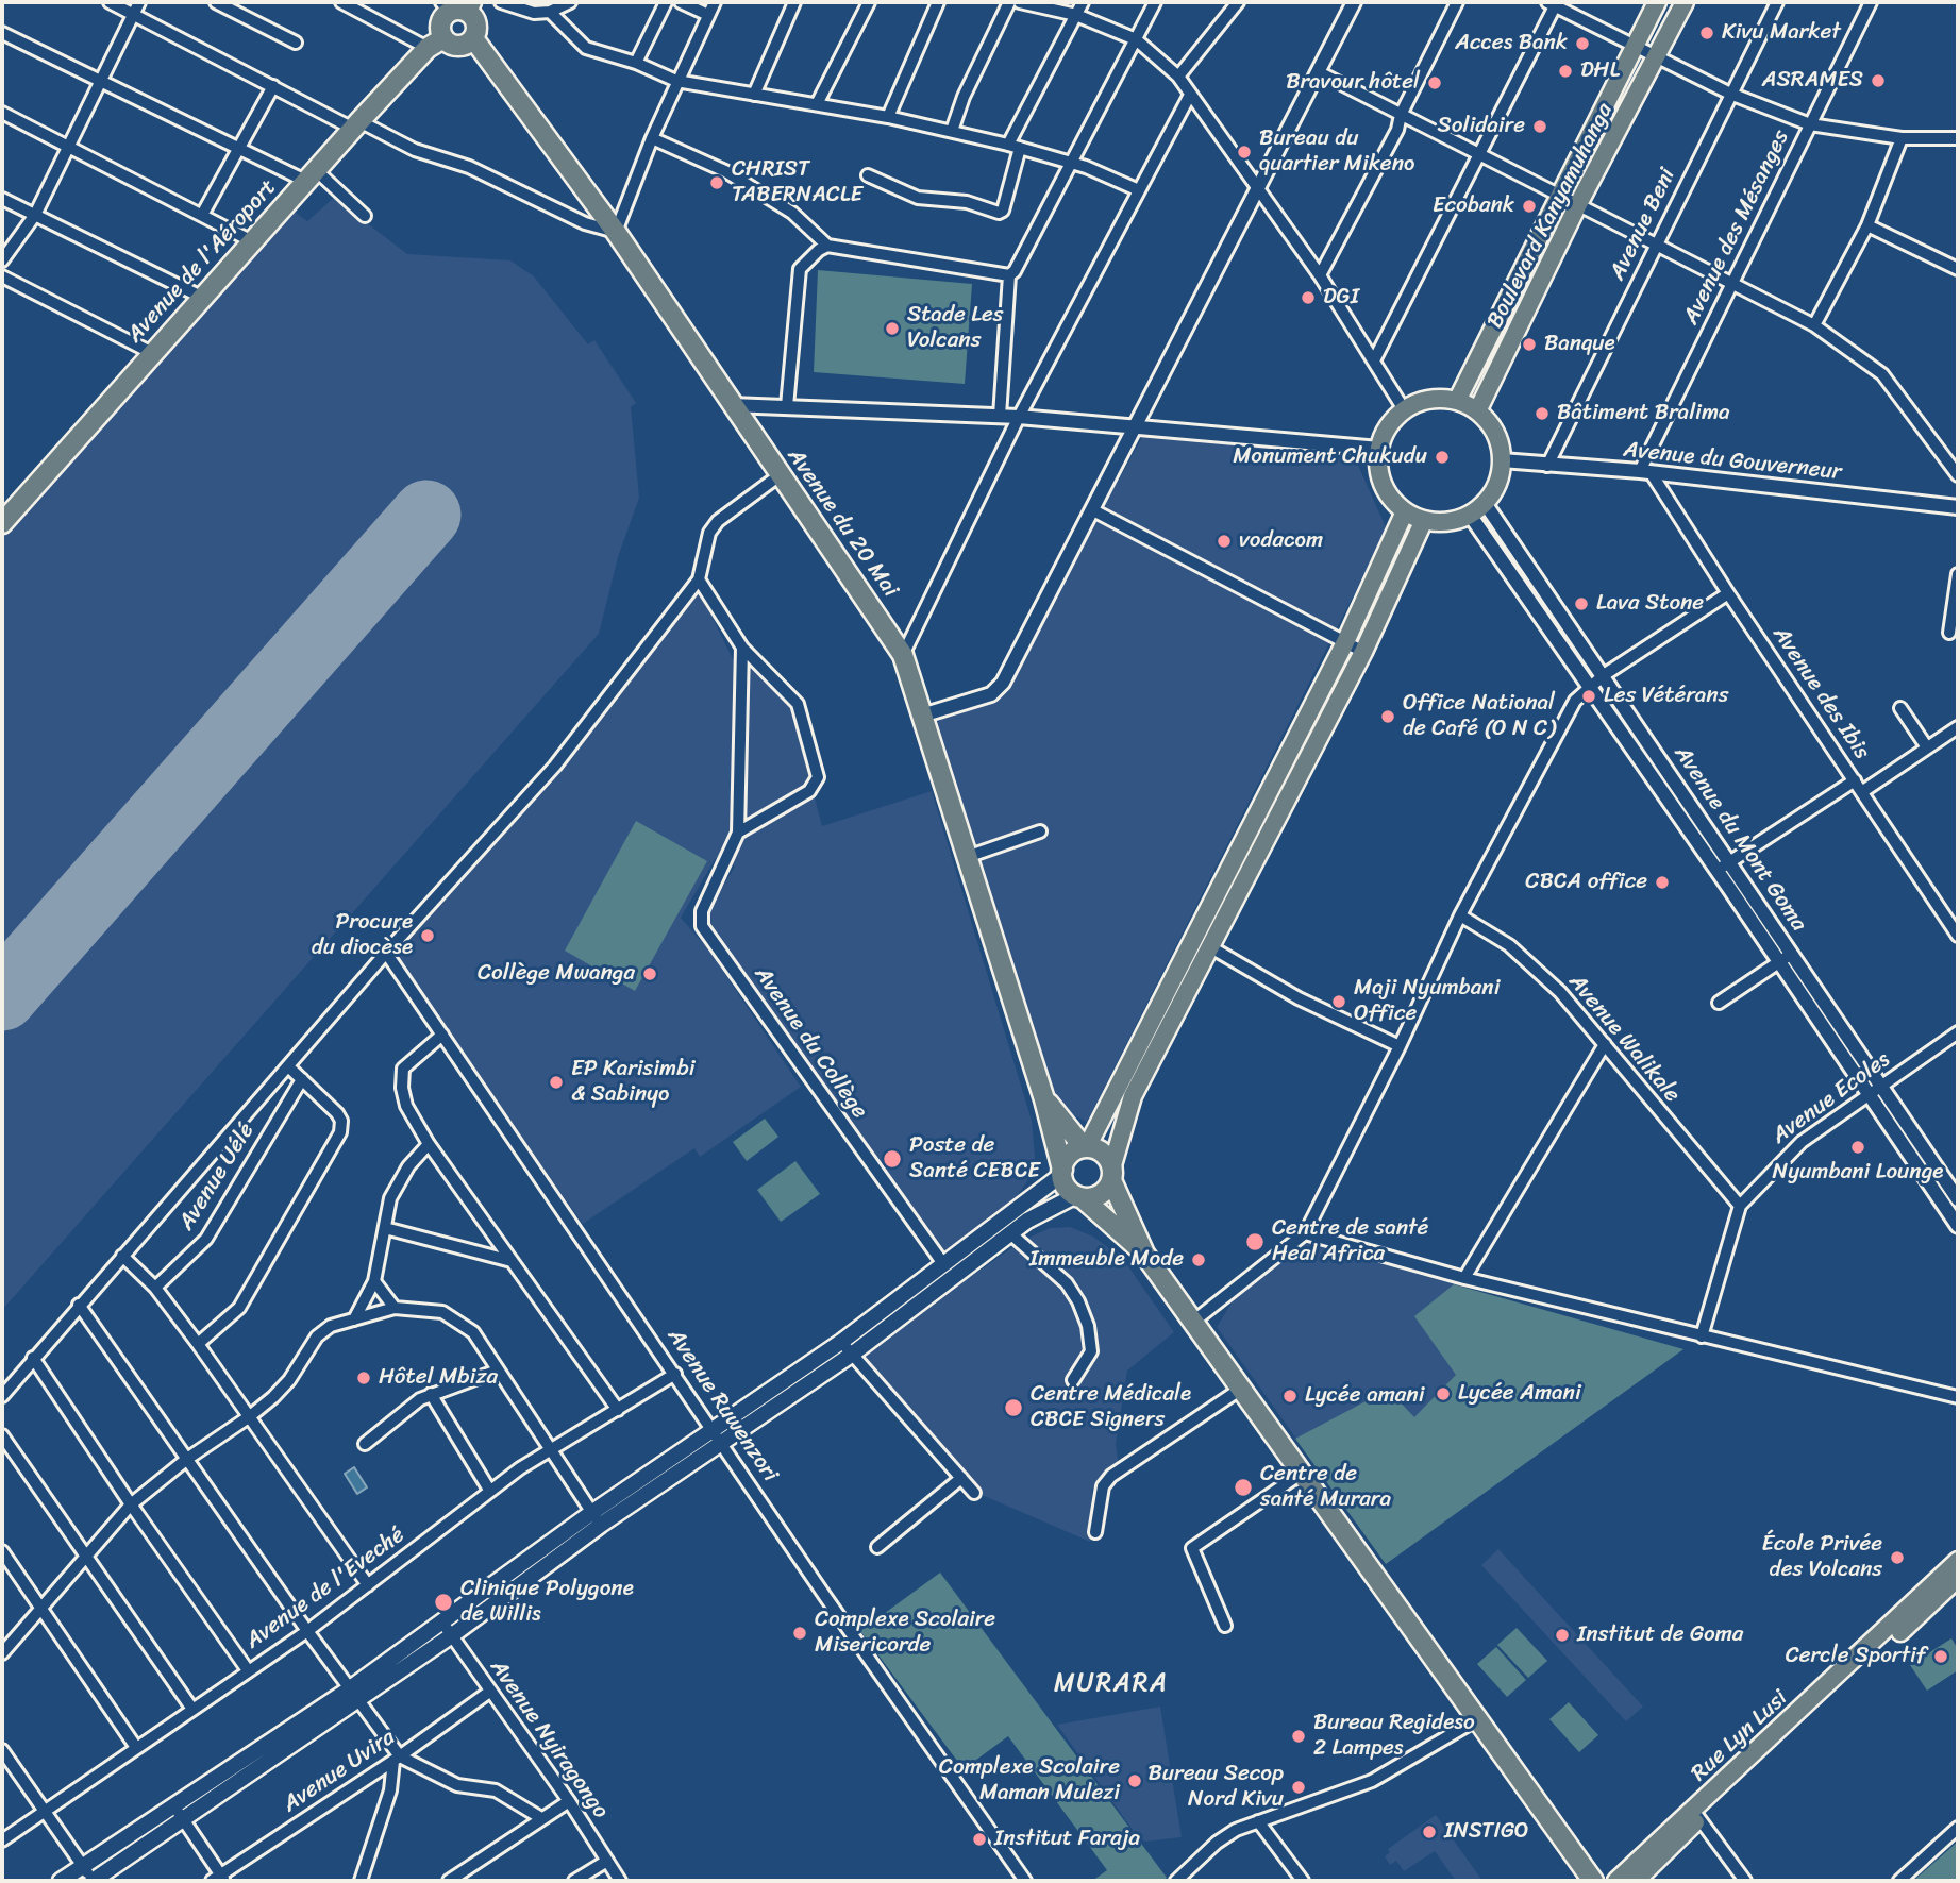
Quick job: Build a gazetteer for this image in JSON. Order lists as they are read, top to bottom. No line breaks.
{"streets":{"highway":["Avenue de l'Aéroport","Avenue du 20 Mai"],"main road":["Boulevard Kanyamuhanga","Rue Lyn Lusi"],"street":["Avenue Beni","Avenue des Mésanges","Avenue du Gouverneur","Avenue des Ibis","Avenue du Mont Goma","Avenue Walikale","Avenue du Collège","Avenue Ecoles","Avenue Uélé","Avenue Ruwenzori","Avenue de l'Eveché","Avenue Nyiragongo","Avenue Uvira"]},"crossings":[["Boulevard Kanyamuhanga","Avenue du Gouverneur"],["Boulevard Kanyamuhanga","Avenue du Mont Goma"],["Avenue Beni","Avenue du Gouverneur"],["Avenue des Mésanges","Avenue du Gouverneur"],["Avenue des Mésanges","Avenue des Ibis"],["Avenue du Gouverneur","Avenue des Ibis"],["Avenue du Gouverneur","Avenue du Mont Goma"],["Avenue du Mont Goma","Avenue Ecoles"],["Avenue Walikale","Avenue Ecoles"],["Avenue Ruwenzori","Avenue de l'Eveché"],["Avenue Nyiragongo","Avenue Uvira"]],"districts":["MURARA"],"places":["Kivu Market","Acces Bank","DHL","ASRAMES","Bravour hôtel","Solidaire","Bureau du quartier Mikeno","CHRIST TABERNACLE","Ecobank","DGI","Stade Les Volcans","Banque","Bâtiment Bralima","Monument Chukudu","vodacom","Lava Stone","Les Vétérans","Office National de Café (O N C)","CBCA office","Procure du diocèse","Collège Mwanga","Maji Nyumbani Office","EP Karisimbi & Sabinyo","Nyumbani Lounge","Poste de Santé CEBCE","Centre de santé Heal Africa","Immeuble Mode","Hôtel Mbiza","Lycée Amani","Lycée amani","Centre Médicale CBCE Signers","Centre de santé Murara","École Privée des Volcans","Clinique Polygone de Willis","Complexe Scolaire Misericorde","Institut de Goma","Cercle Sportif","Bureau Regideso 2 Lampes","Complexe Scolaire Maman Mulezi","Bureau Secop Nord Kivu","INSTIGO","Institut Faraja"]}
